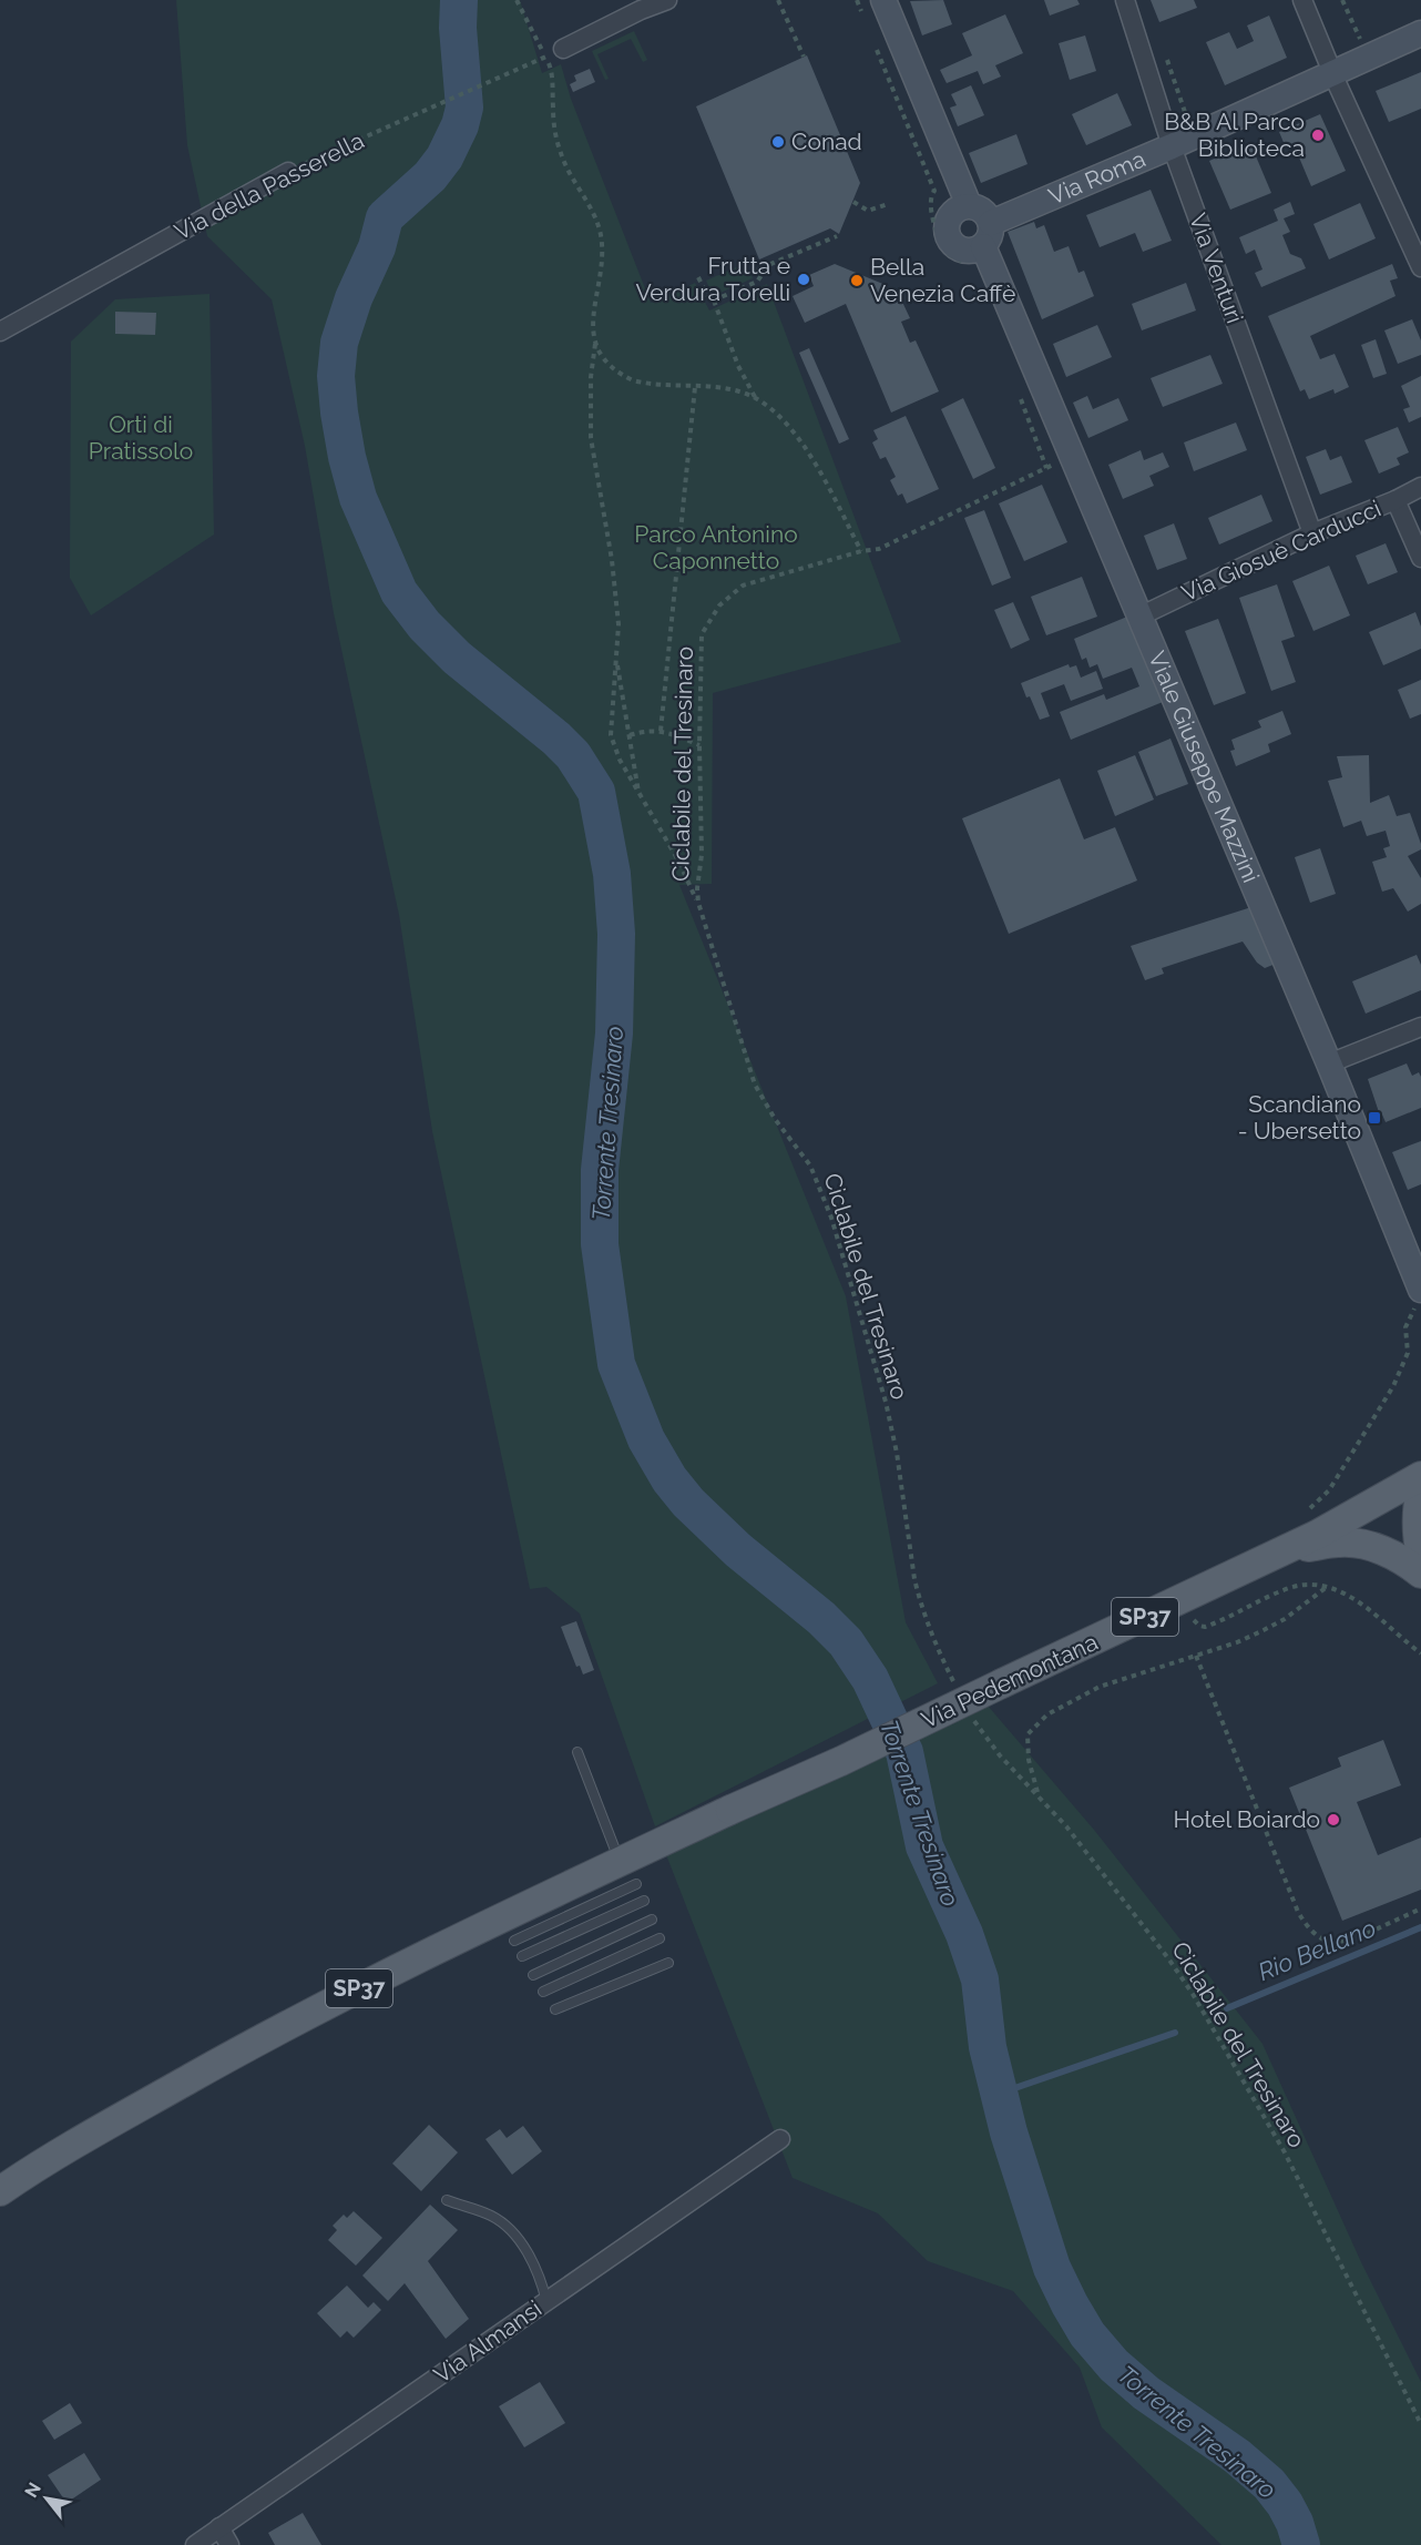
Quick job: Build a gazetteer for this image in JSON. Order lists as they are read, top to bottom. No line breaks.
{"streets":{"main road":["SP37","Via Pedemontana"],"street":["Via Roma","Via della Passerella","Via Venturi","Via Giosuè Carducci","Viale Giuseppe Mazzini","Via Almansi"],"path":["Ciclabile del Tresinaro"]},"crossings":[["Via Roma","Via Venturi"],["Via Roma","Viale Giuseppe Mazzini"],["Via Venturi","Via Giosuè Carducci"],["Via Giosuè Carducci","Viale Giuseppe Mazzini"],["SP37","Via Pedemontana"]],"water":["Torrente Tresinaro","Rio Bellano"],"parks":["Orti di Pratissolo","Parco Antonino Caponnetto"],"places":{"other":["B&B Al Parco Biblioteca","Conad","Frutta e Verdura Torelli","Bella Venezia Caffè","Hotel Boiardo"],"transit":["Scandiano - Ubersetto"]},"north":"top left"}
